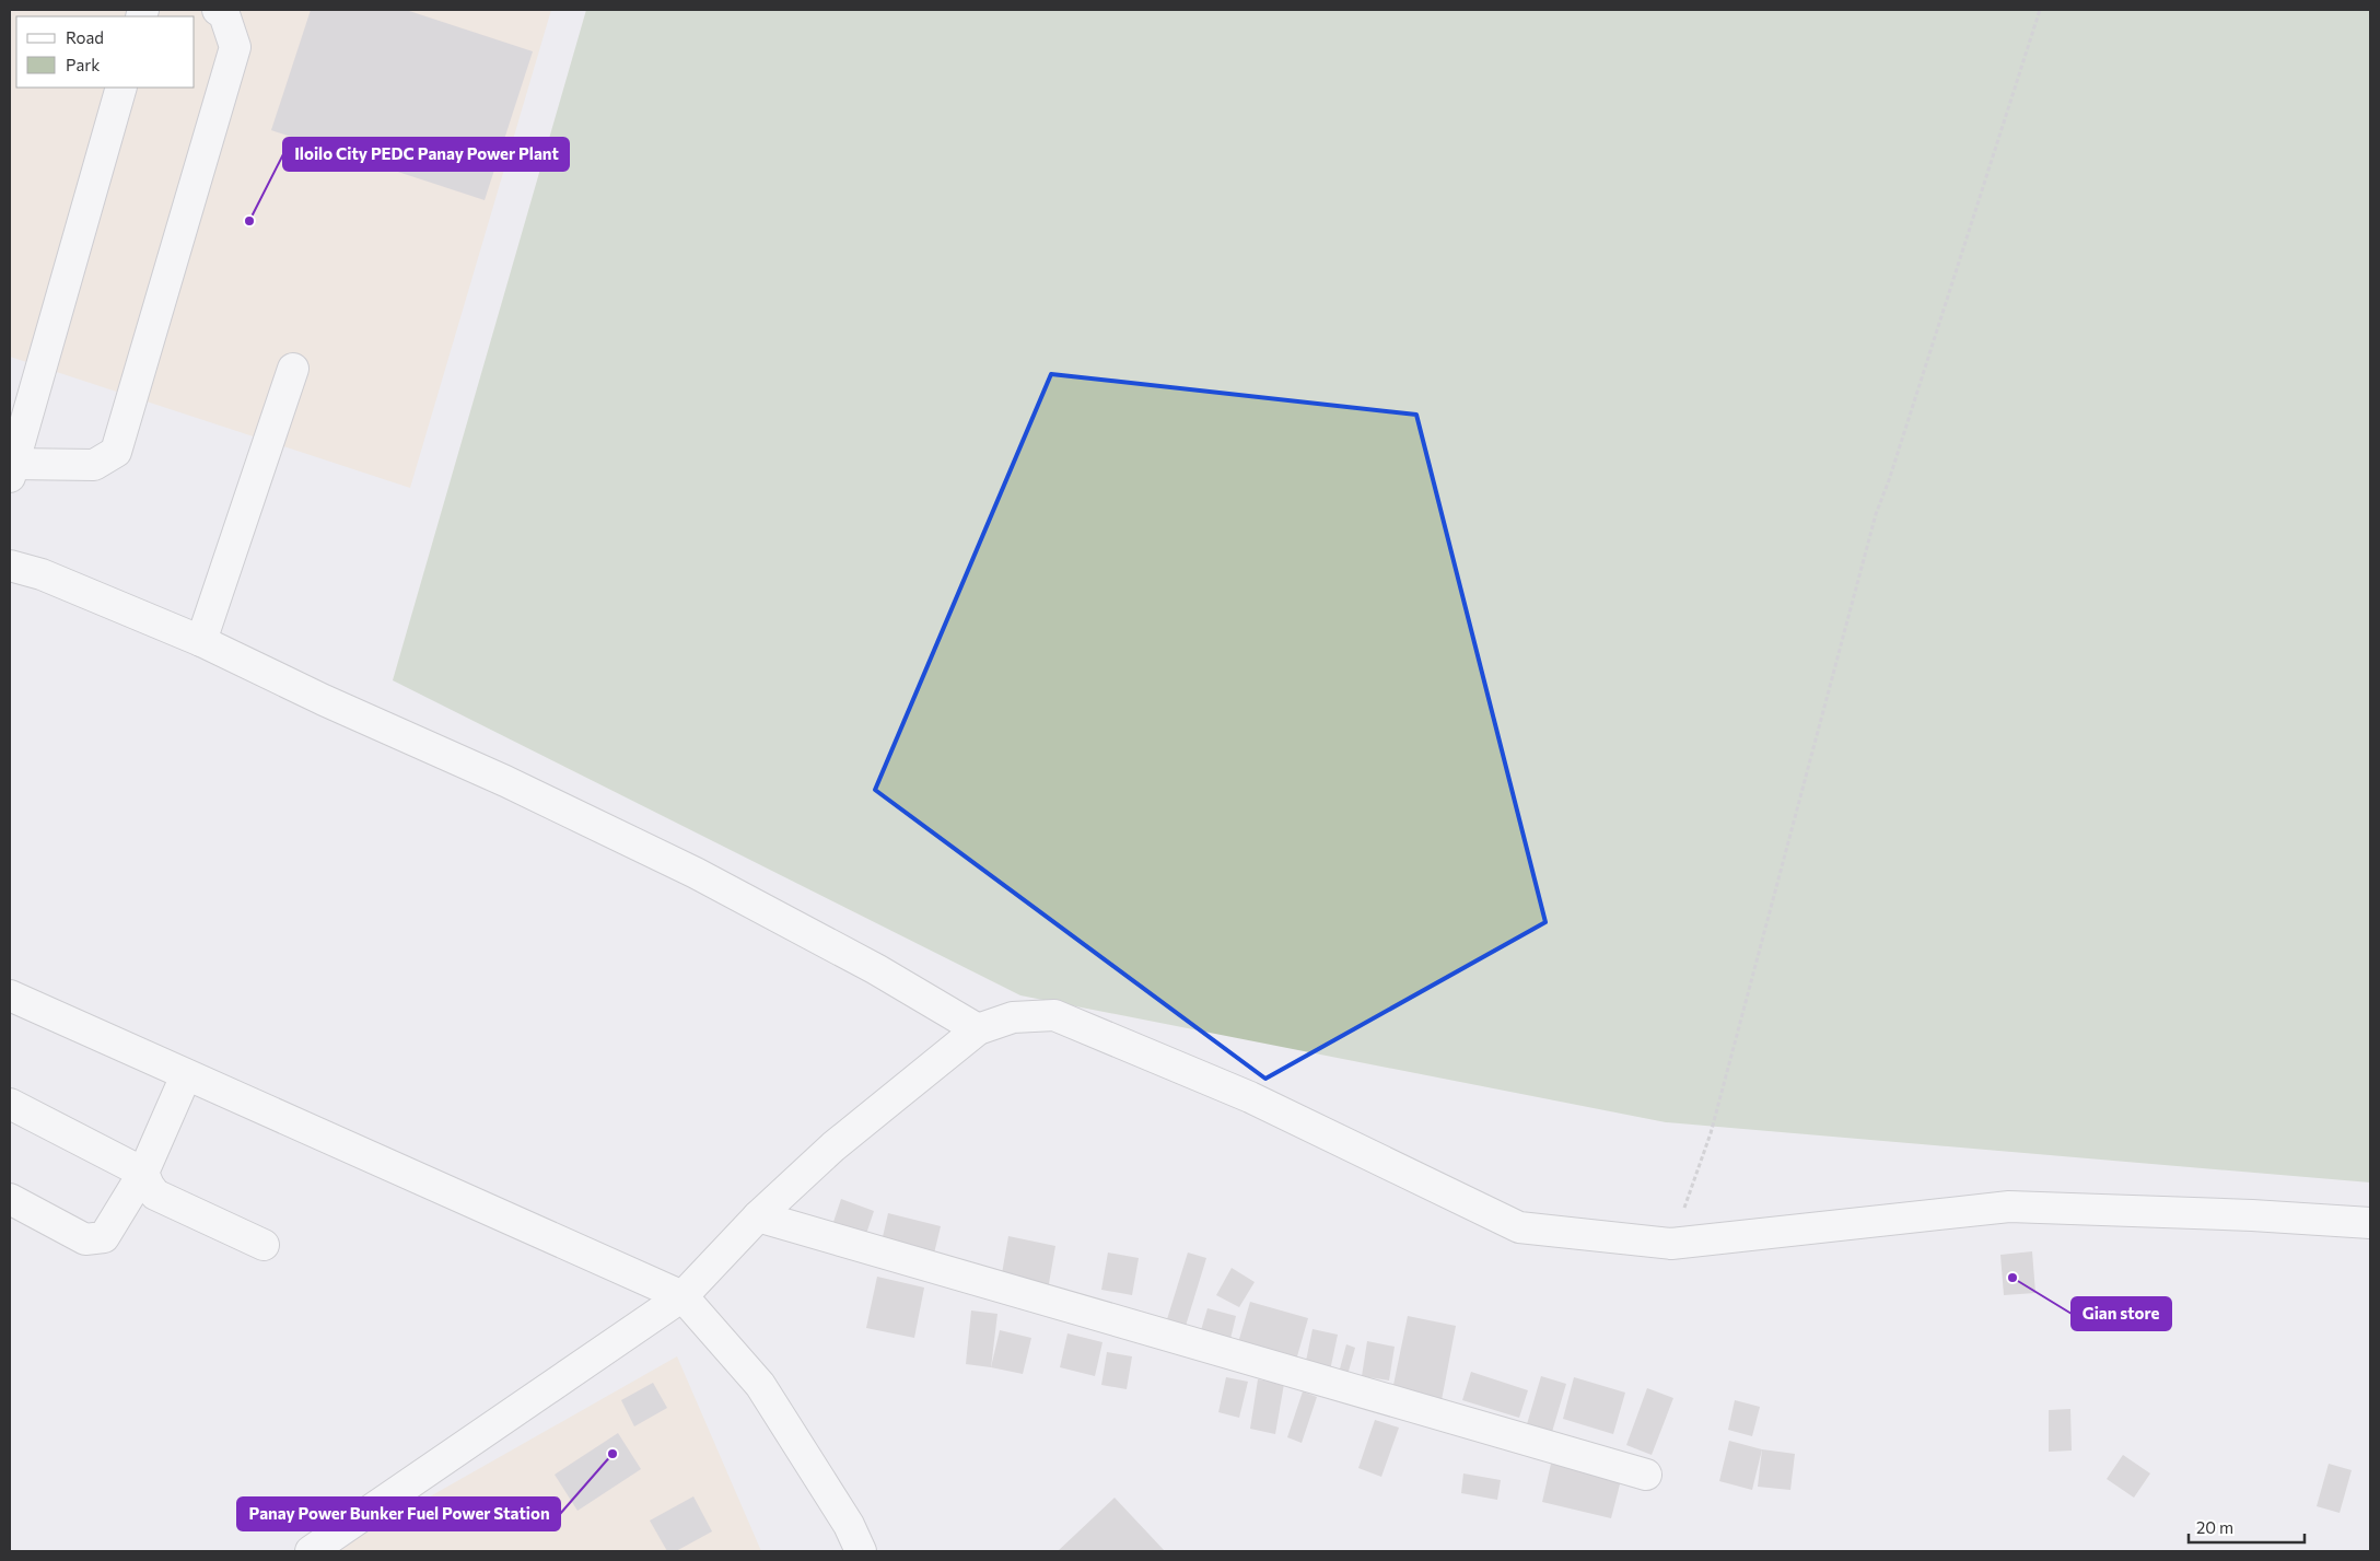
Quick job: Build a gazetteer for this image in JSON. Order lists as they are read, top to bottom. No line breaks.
{"places":["Iloilo City PEDC Panay Power Plant","Gian store","Panay Power Bunker Fuel Power Station"],"legend":["Road","Park"],"scale_bar":"20 m"}
